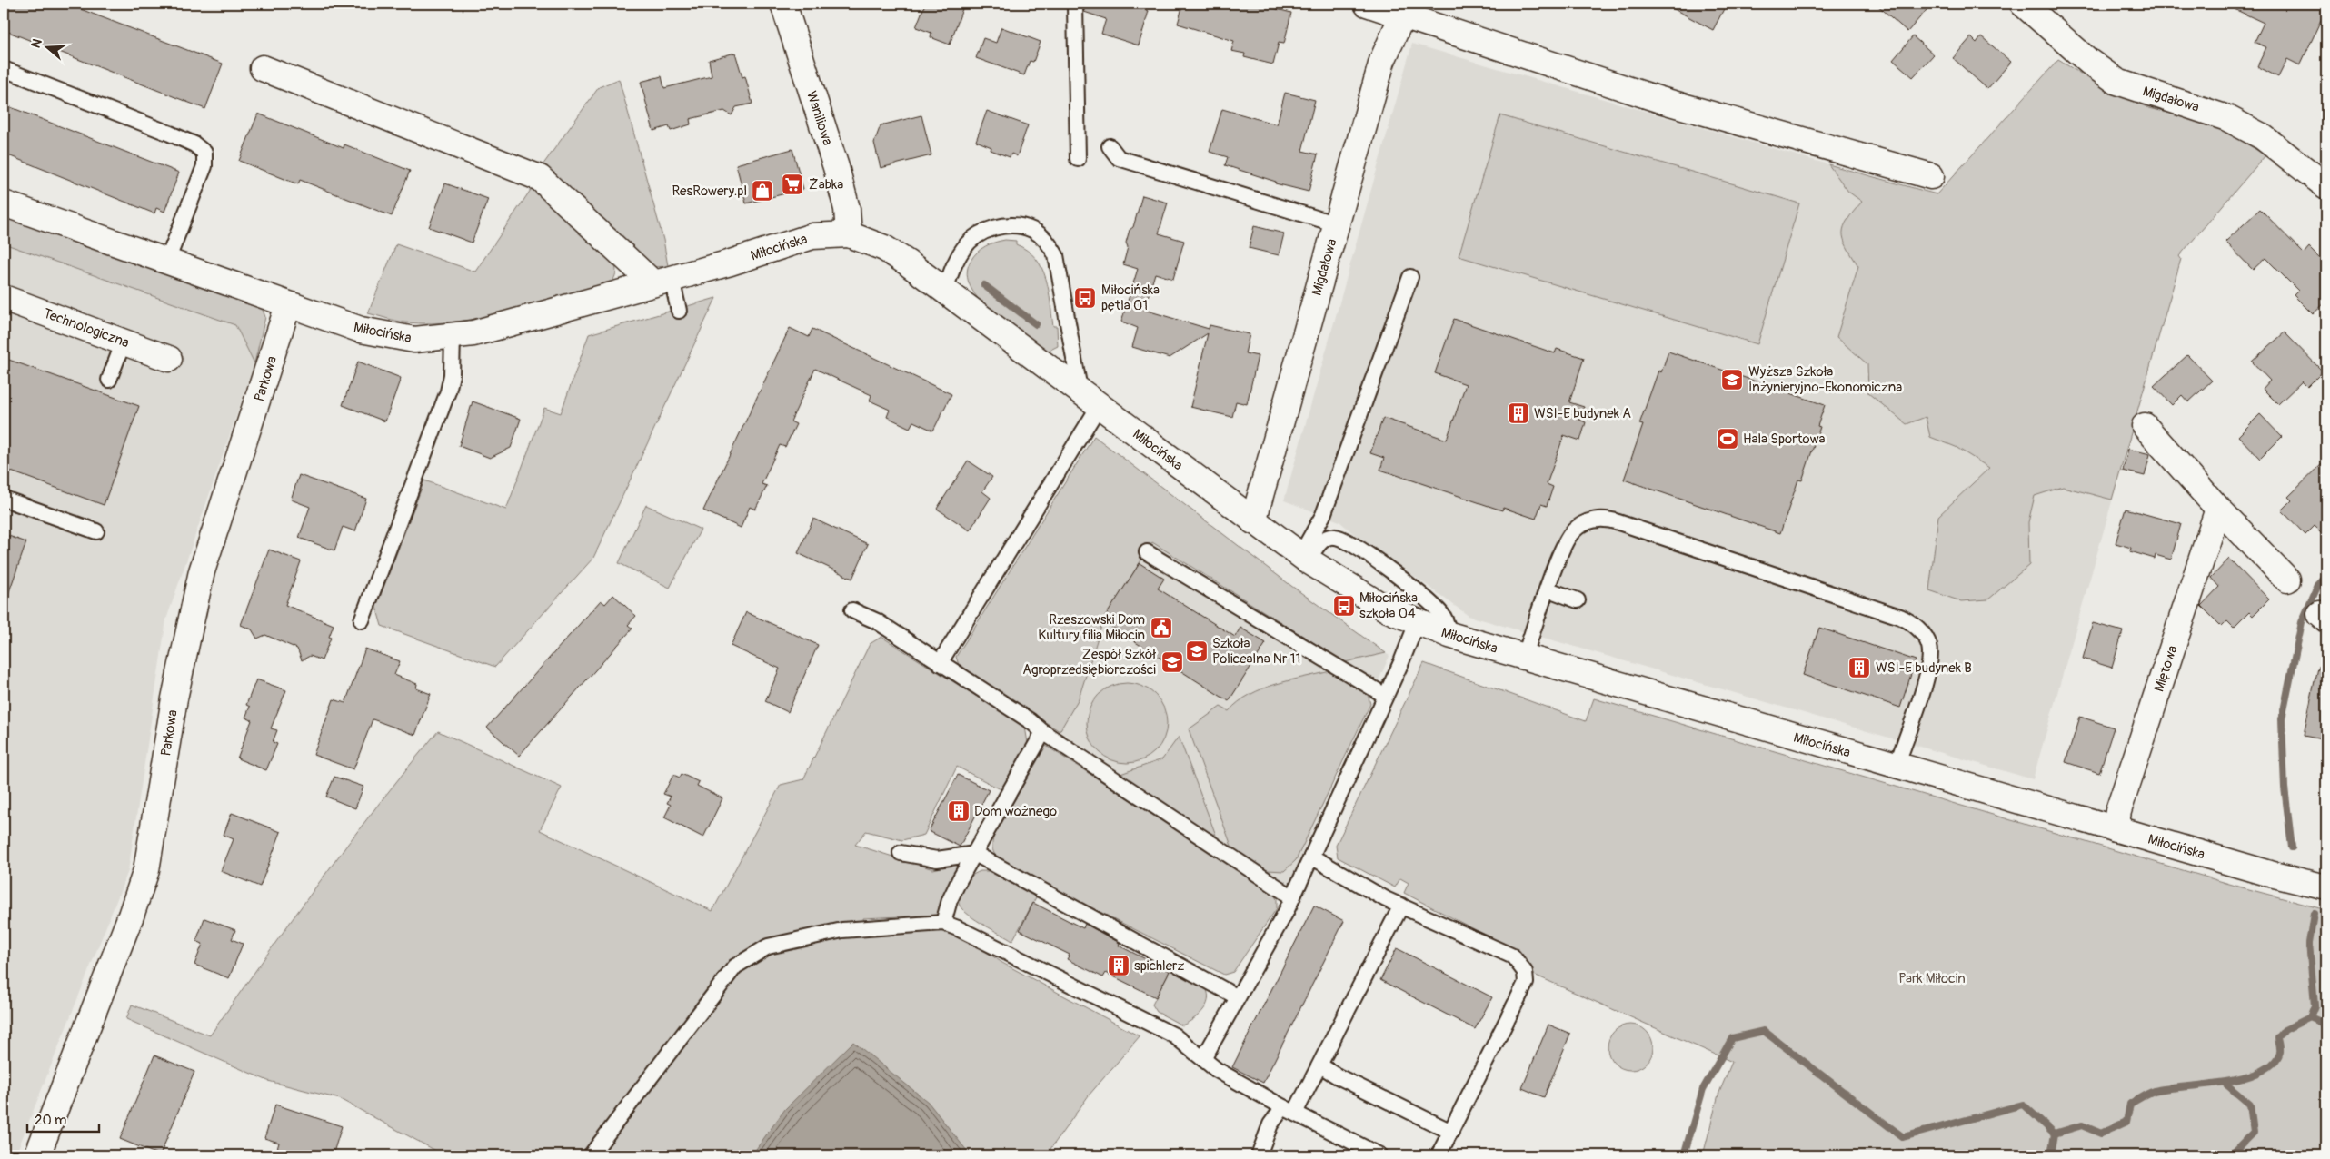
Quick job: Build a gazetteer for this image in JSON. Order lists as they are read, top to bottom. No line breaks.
{"streets":{"street":["Migdałowa","Waniliowa","Miłocińska","Technologiczna","Parkowa","Miętowa"]},"crossings":[["Migdałowa","Miłocińska"],["Waniliowa","Miłocińska"],["Miłocińska","Parkowa"],["Miłocińska","Miętowa"]],"parks":["Park Miłocin"],"places":{"supermarket":["Żabka"],"shop":["ResRowery.pl"],"bus stop":["Miłocińska pętla 01","Miłocińska szkoła 04"],"school or university":["Wyższa Szkoła Inżynieryjno-Ekonomiczna","Szkoła Policealna Nr 11","Zespół Szkół Agroprzedsiębiorczości"],"building":["WSI-E budynek A","WSI-E budynek B","Dom woźnego","spichlerz"],"sports":["Hala Sportowa"],"public building":["Rzeszowski Dom Kultury filia Miłocin"]},"scale_bar":"20 m","north":"left"}
